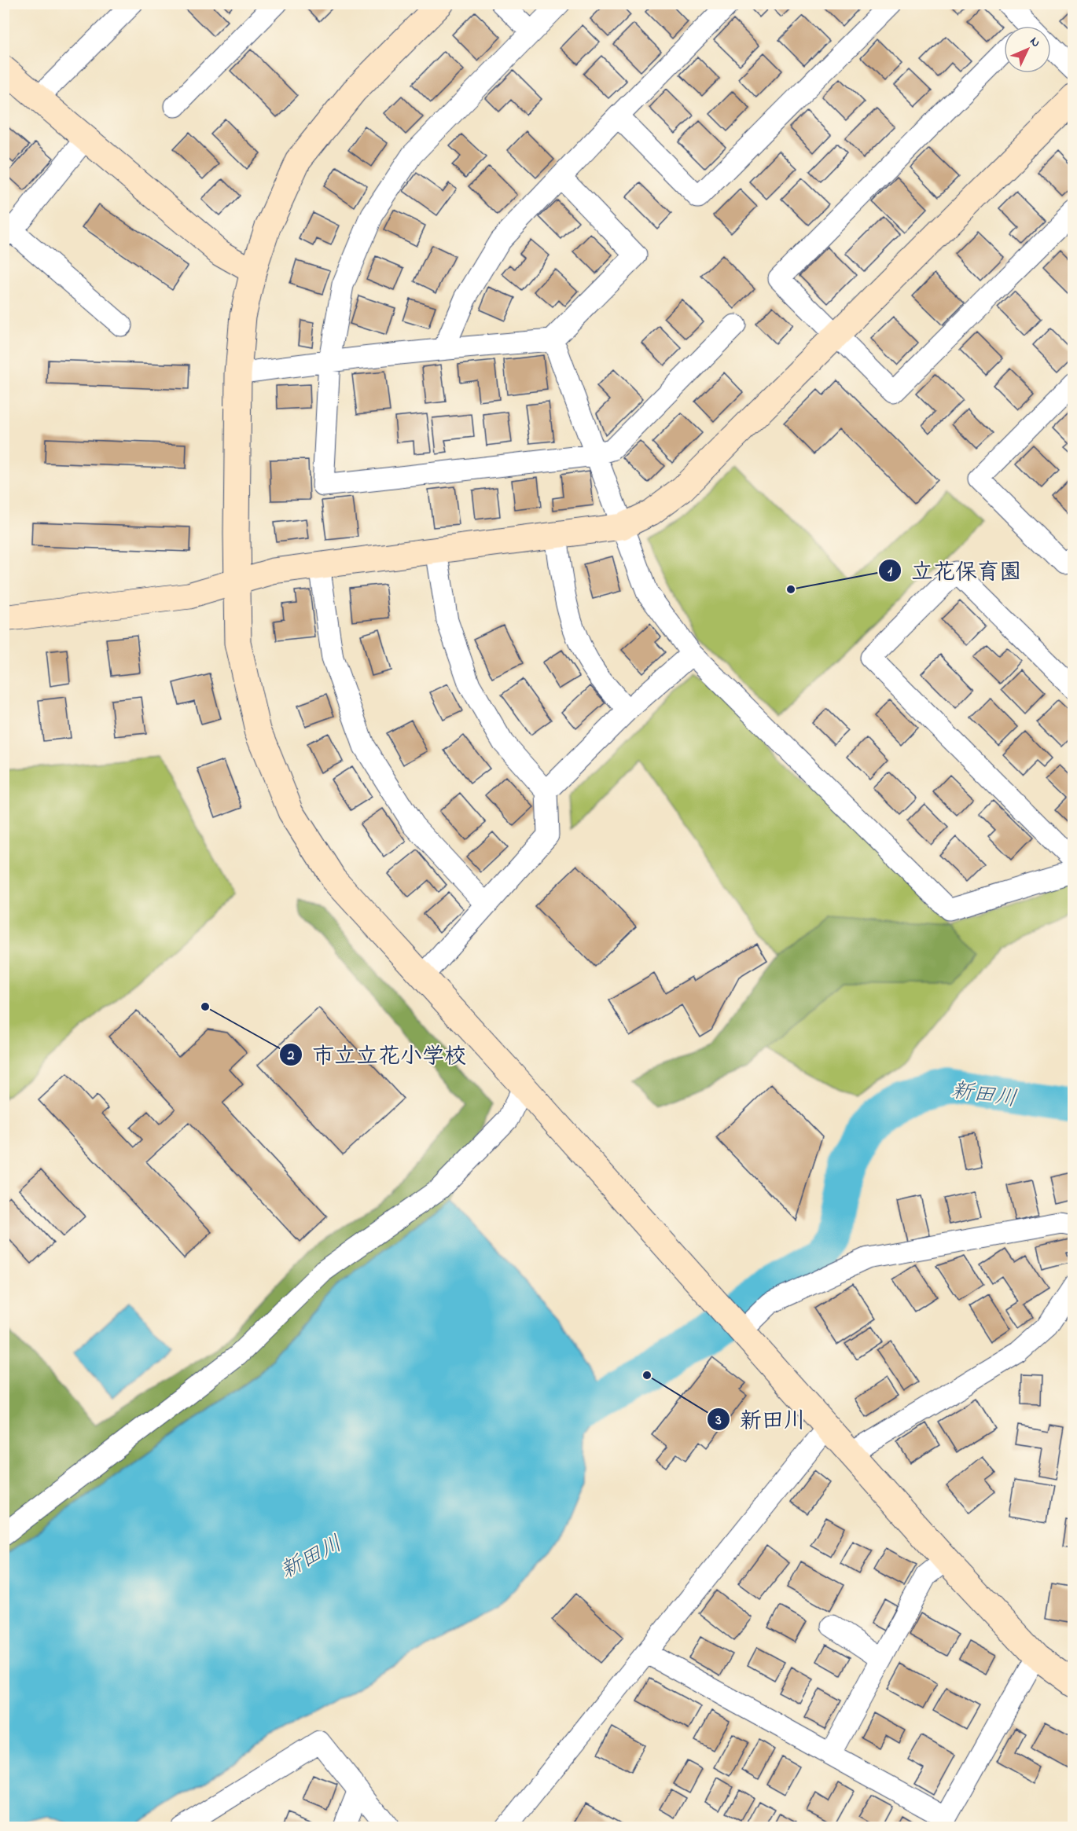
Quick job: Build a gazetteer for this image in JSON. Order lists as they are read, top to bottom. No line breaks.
{"water":["新田川"],"places":["立花保育園","市立立花小学校","新田川"],"north":"top right"}
